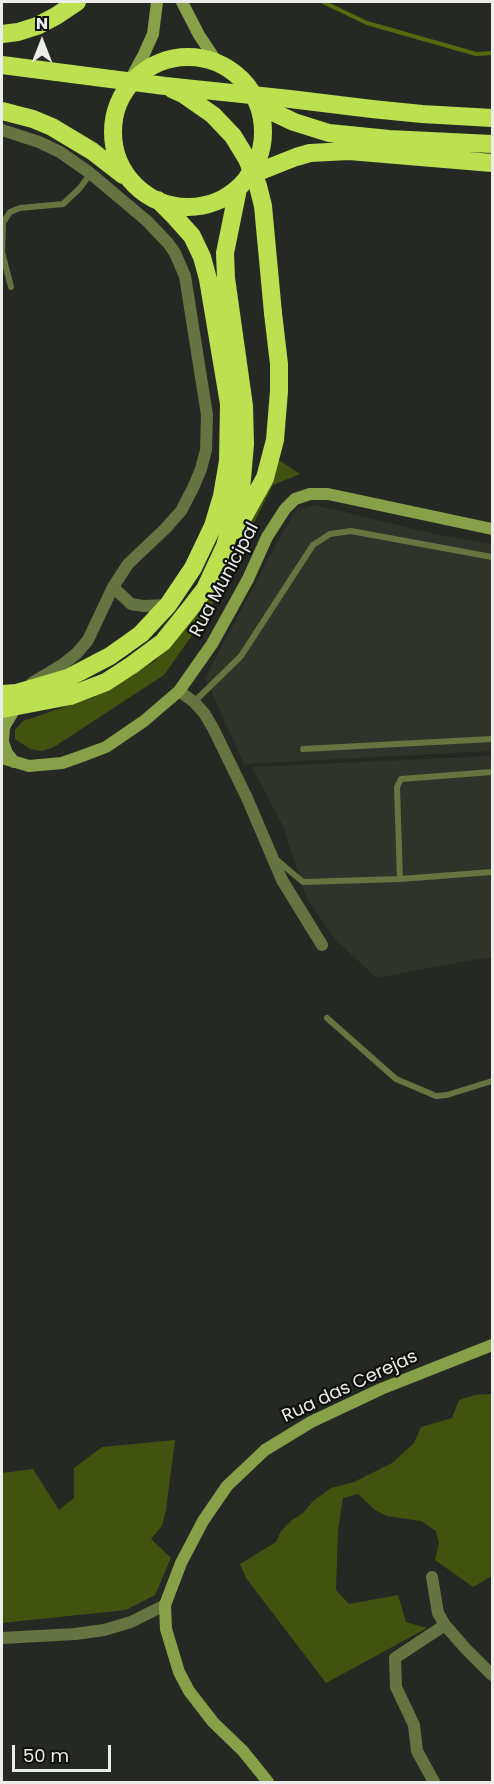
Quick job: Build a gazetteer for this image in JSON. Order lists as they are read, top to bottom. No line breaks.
{"streets":{"main road":["Rua Municipal","Rua das Cerejas"]},"scale_bar":"50 m","north":"top"}
